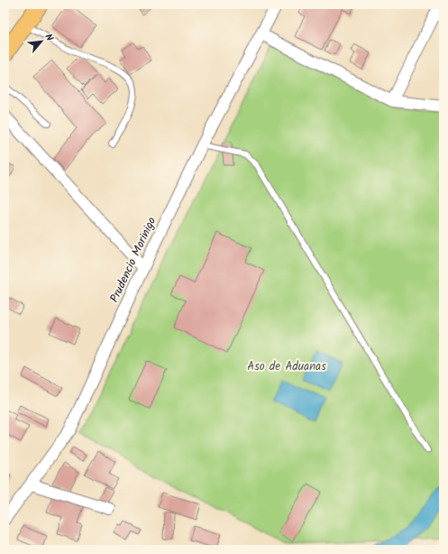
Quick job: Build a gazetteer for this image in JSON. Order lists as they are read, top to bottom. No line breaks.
{"streets":{"street":["Prudencio Morinigo"]},"parks":["Aso de Aduanas"],"north":"top right"}
